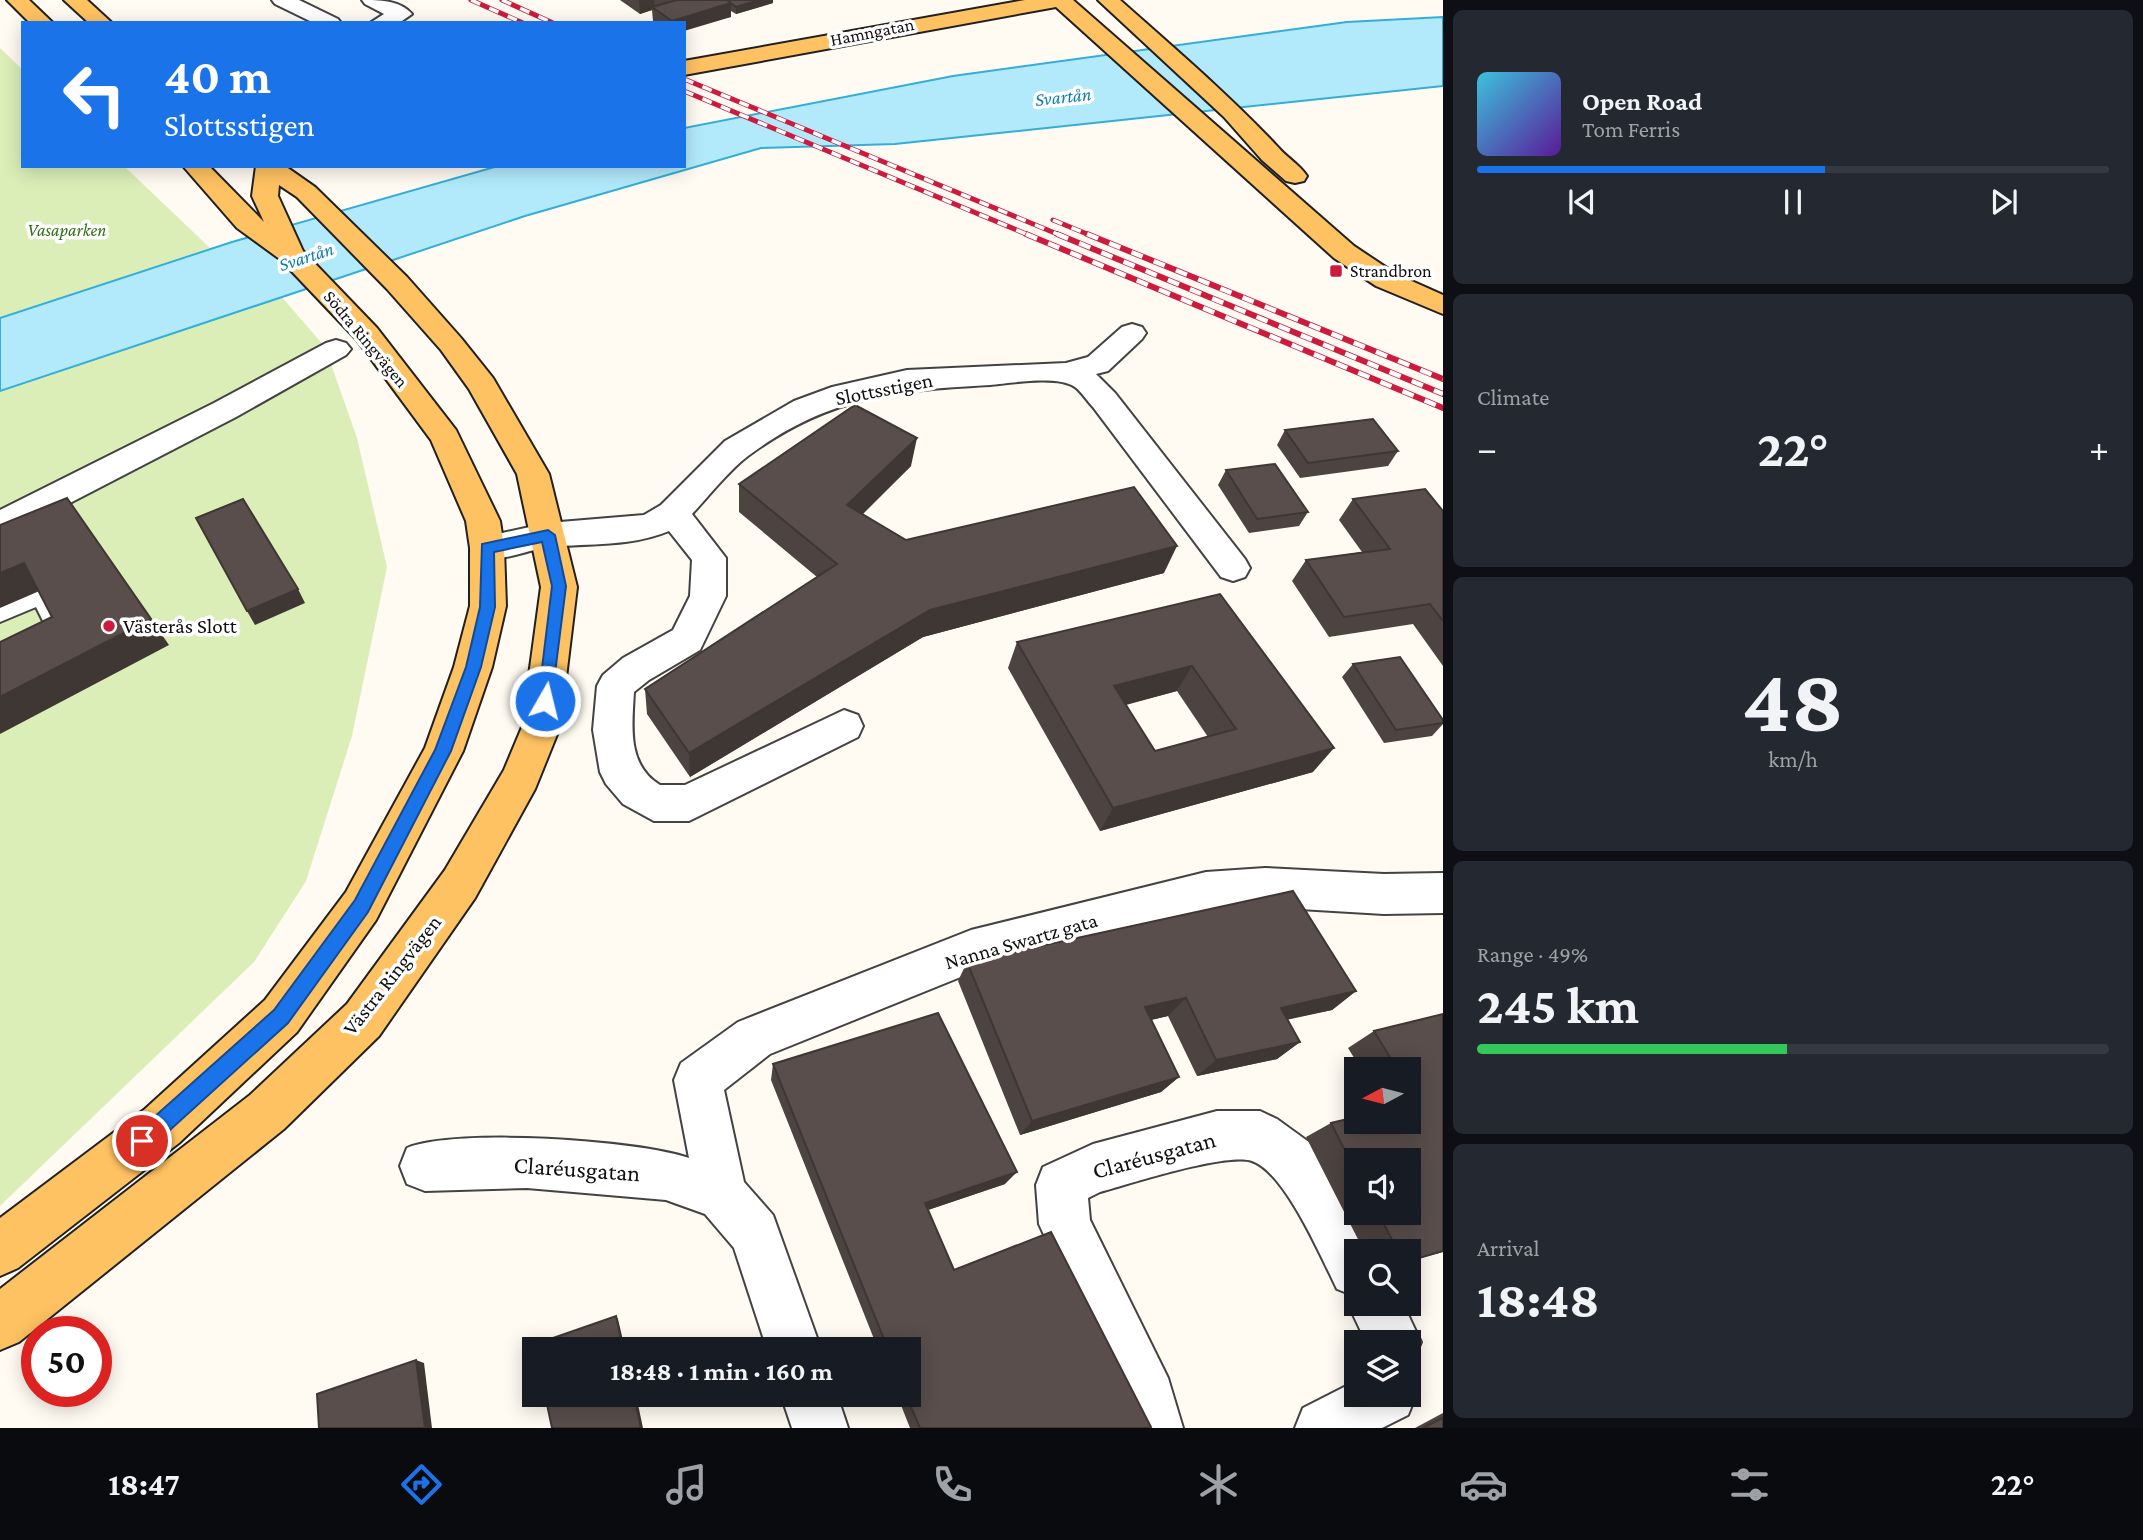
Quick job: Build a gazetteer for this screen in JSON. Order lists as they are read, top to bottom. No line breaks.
{"streets":{"main road":["Hamngatan","Södra Ringvägen","Västra Ringvägen"],"street":["Slottsstigen","Nanna Swartz gata","Claréusgatan"]},"crossings":[["Södra Ringvägen","Slottsstigen"],["Slottsstigen","Västra Ringvägen"],["Nanna Swartz gata","Claréusgatan"]],"water":["Svartån"],"parks":["Vasaparken"],"places":{"transit":["Strandbron"],"other":["Västerås Slott"]},"north":"left","page":{"turn":["40 m","Slottsstigen"],"song":["Open Road","Tom Ferris"],"tile":["Climate",["48","km/h"],["Range · 49%","245 km"],["Arrival","18:48"]],"heat":["−","22°","+"],"limit":"50","trip":"18:48 · 1 min · 160 m","tabs":["18:47","22°"]}}
